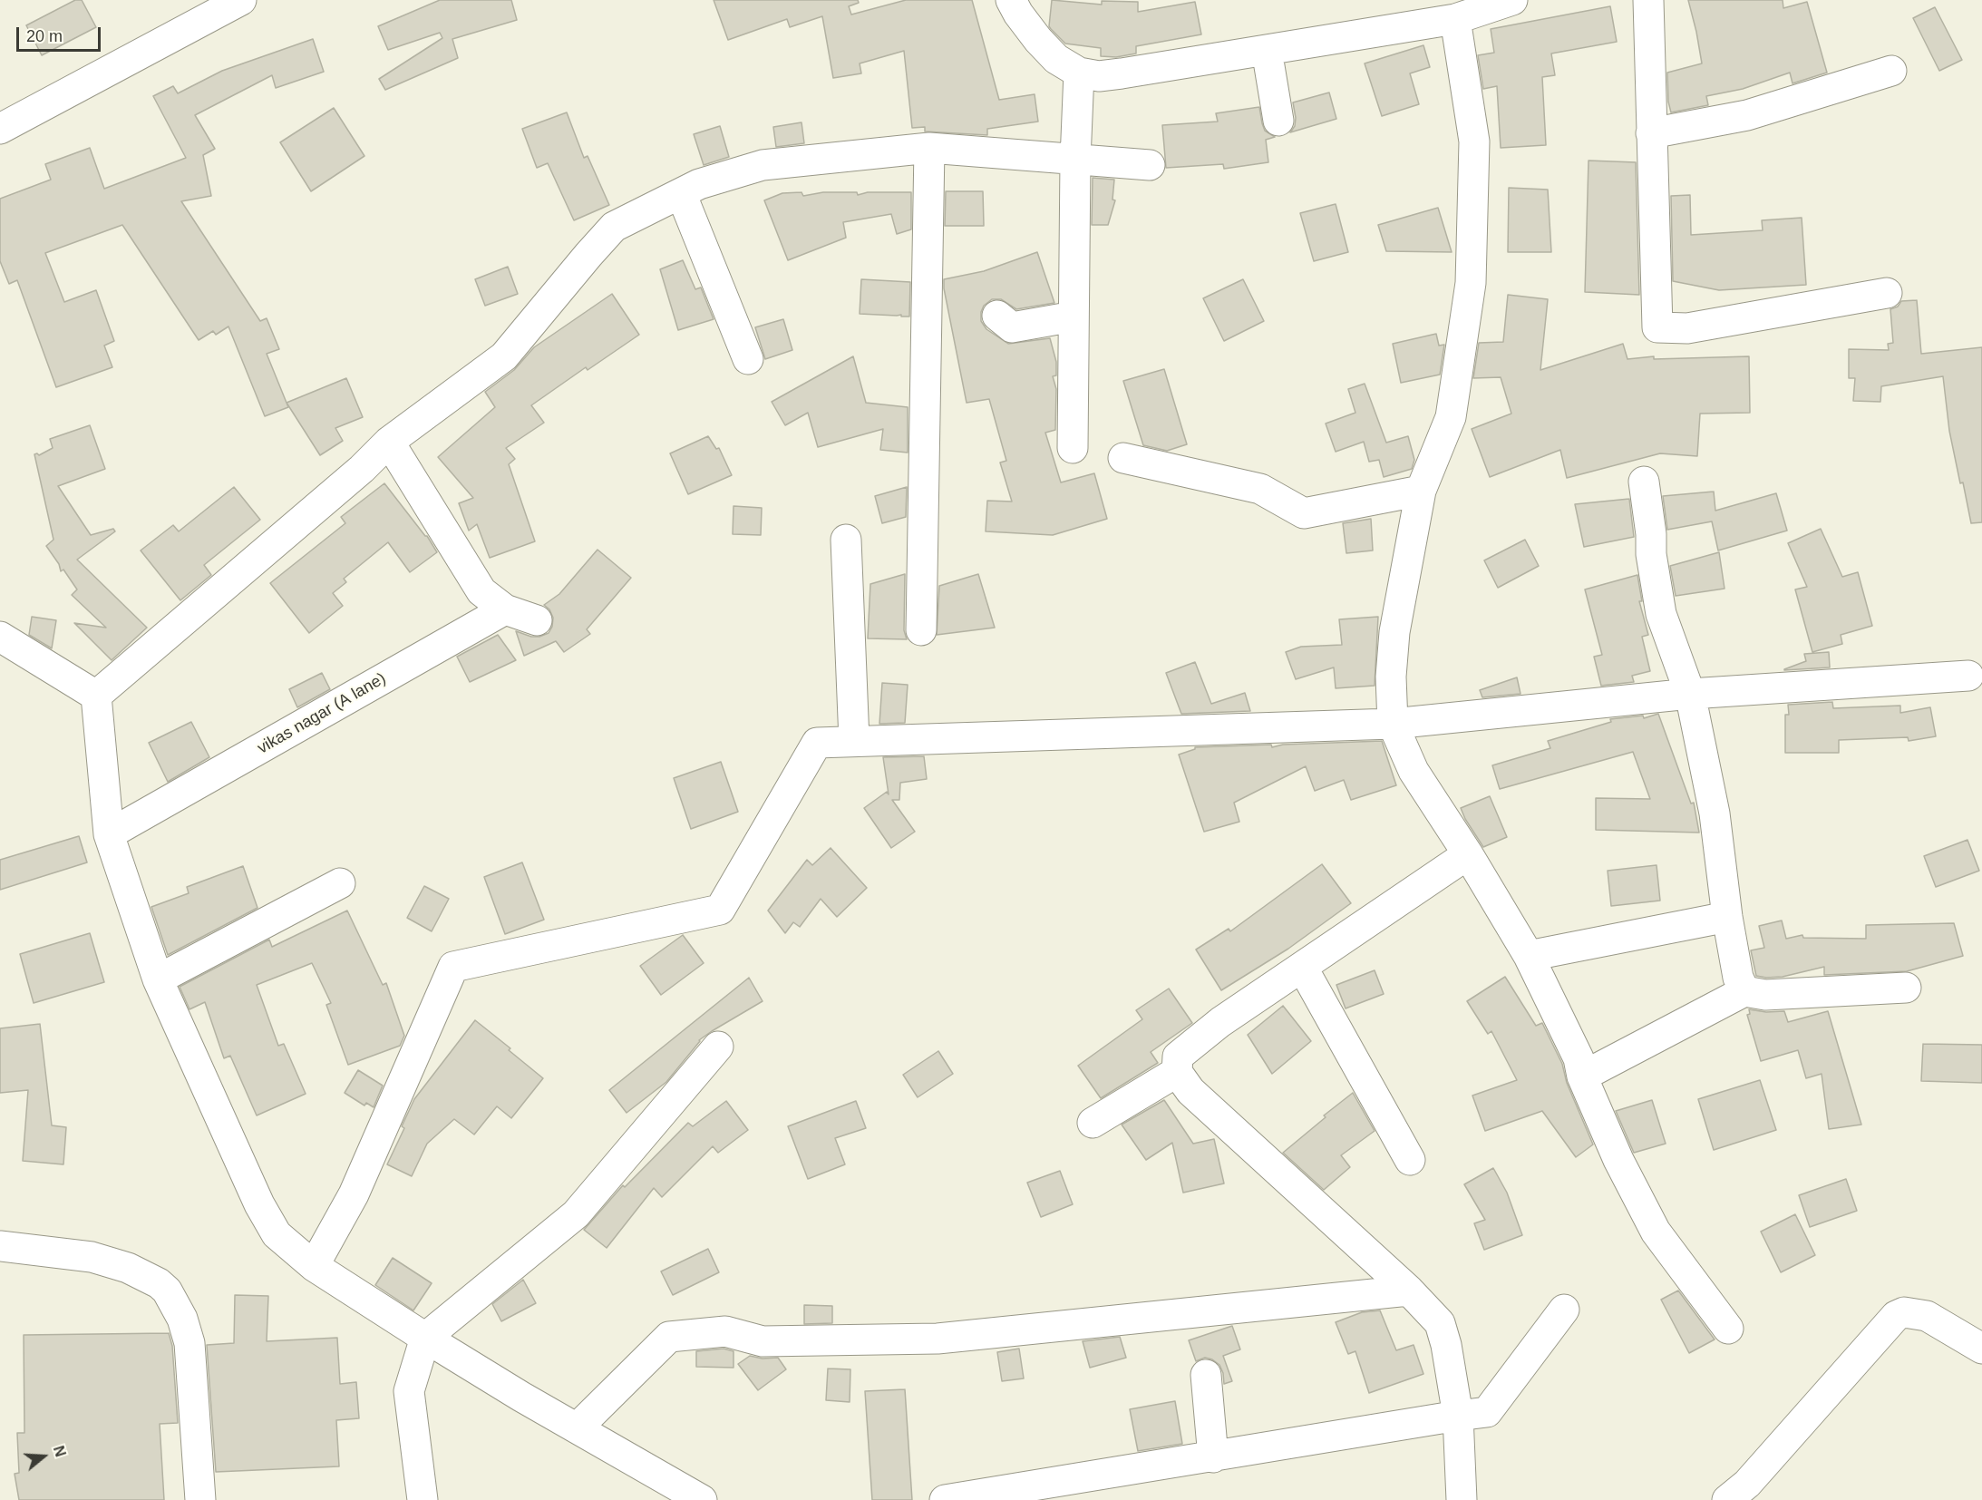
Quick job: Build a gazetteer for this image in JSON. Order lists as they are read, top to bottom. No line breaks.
{"streets":{"street":["vikas nagar (A lane)"]},"scale_bar":"20 m","north":"right"}
